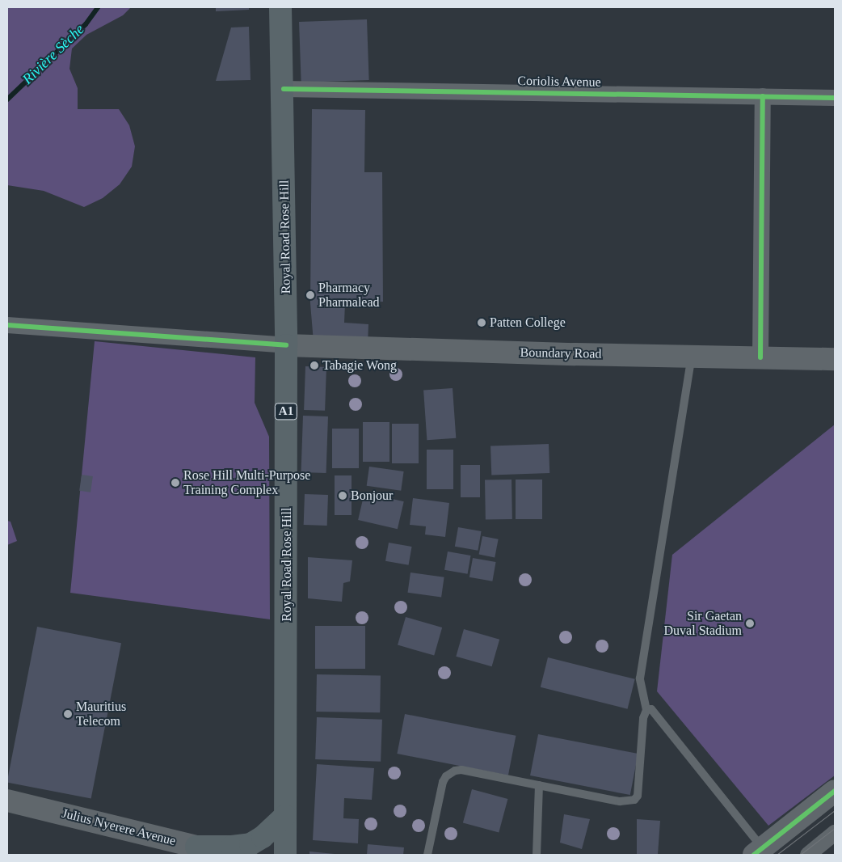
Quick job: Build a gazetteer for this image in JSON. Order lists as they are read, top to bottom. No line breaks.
{"streets":{"main road":["Royal Road Rose Hill","Boundary Road","A1","Julius Nyerere Avenue"],"street":["Coriolis Avenue"]},"crossings":[["Coriolis Avenue","Royal Road Rose Hill"],["Royal Road Rose Hill","Boundary Road"]],"water":["Rivière Sèche"],"places":["Pharmacy Pharmalead","Patten College","Tabagie Wong","Rose Hill Multi-Purpose Training Complex","Bonjour","Sir Gaetan Duval Stadium","Mauritius Telecom"]}
